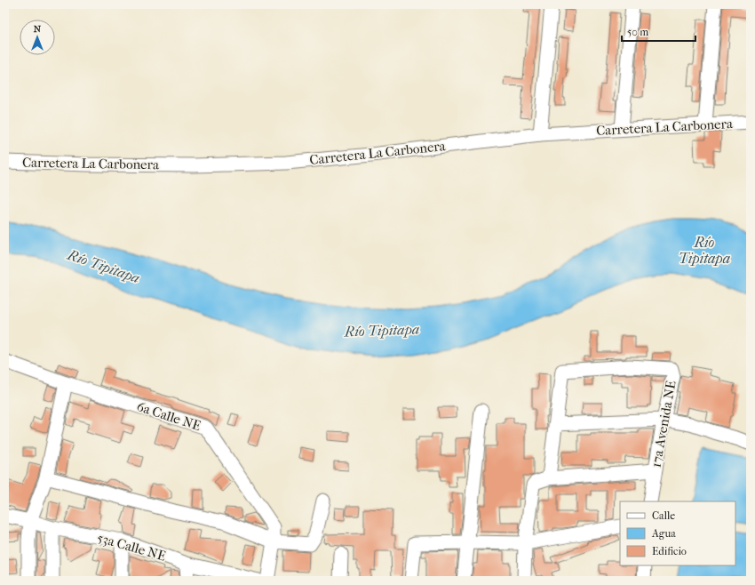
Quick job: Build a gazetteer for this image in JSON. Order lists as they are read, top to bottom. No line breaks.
{"streets":{"street":["Carretera La Carbonera","6a Calle NE","17a Avenida NE","53a Calle NE"]},"water":["Río Tipitapa"],"legend":["Calle","Agua","Edificio"],"scale_bar":"50 m","north":"top"}
